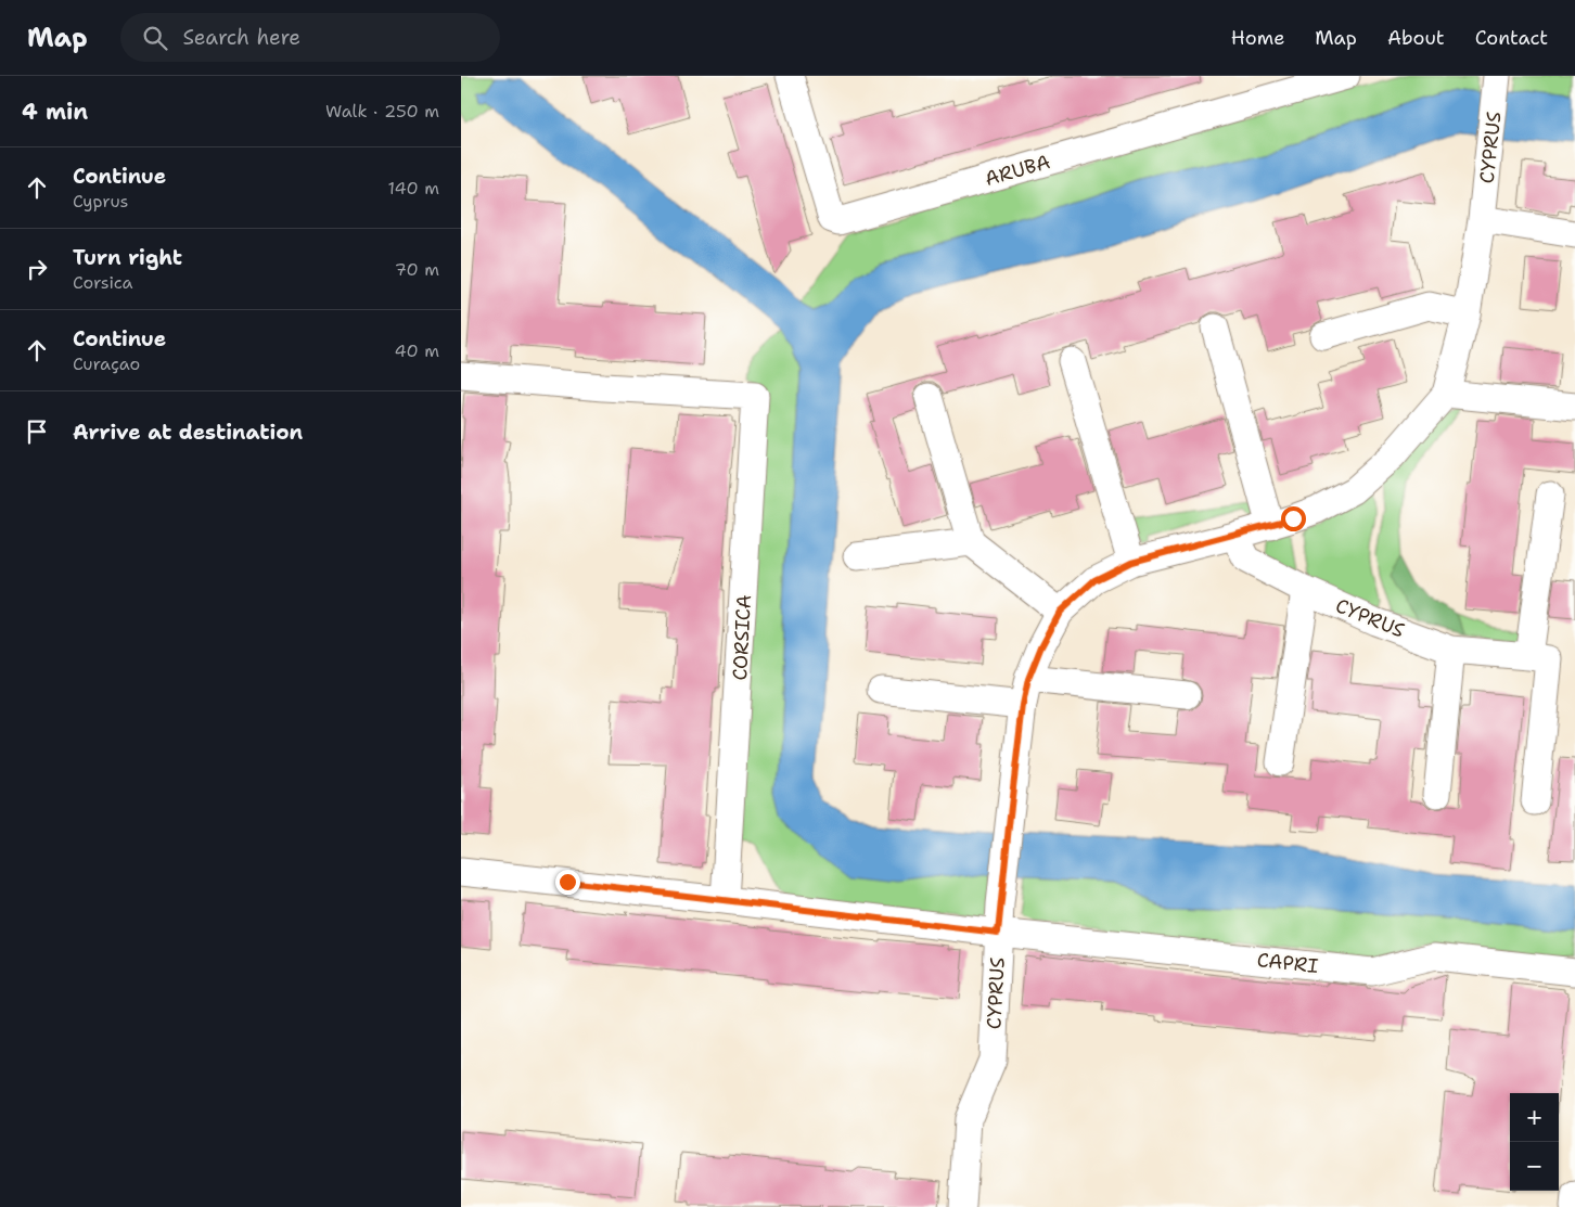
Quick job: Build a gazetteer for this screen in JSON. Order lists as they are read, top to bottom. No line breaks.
{"streets":{"street":["CYPRUS","ARUBA","CORSICA","CAPRI"]},"crossings":[["CYPRUS","CAPRI"]],"page":{"header":"Map","search":"Search here","nav":["Home","Map","About","Contact"],"heading":["4 min","Walk · 250 m"],"list":[["Continue","Cyprus","140 m"],["Turn right","Corsica","70 m"],["Continue","Curaçao","40 m"],"Arrive at destination"],"map_buttons":["+","−"]}}
